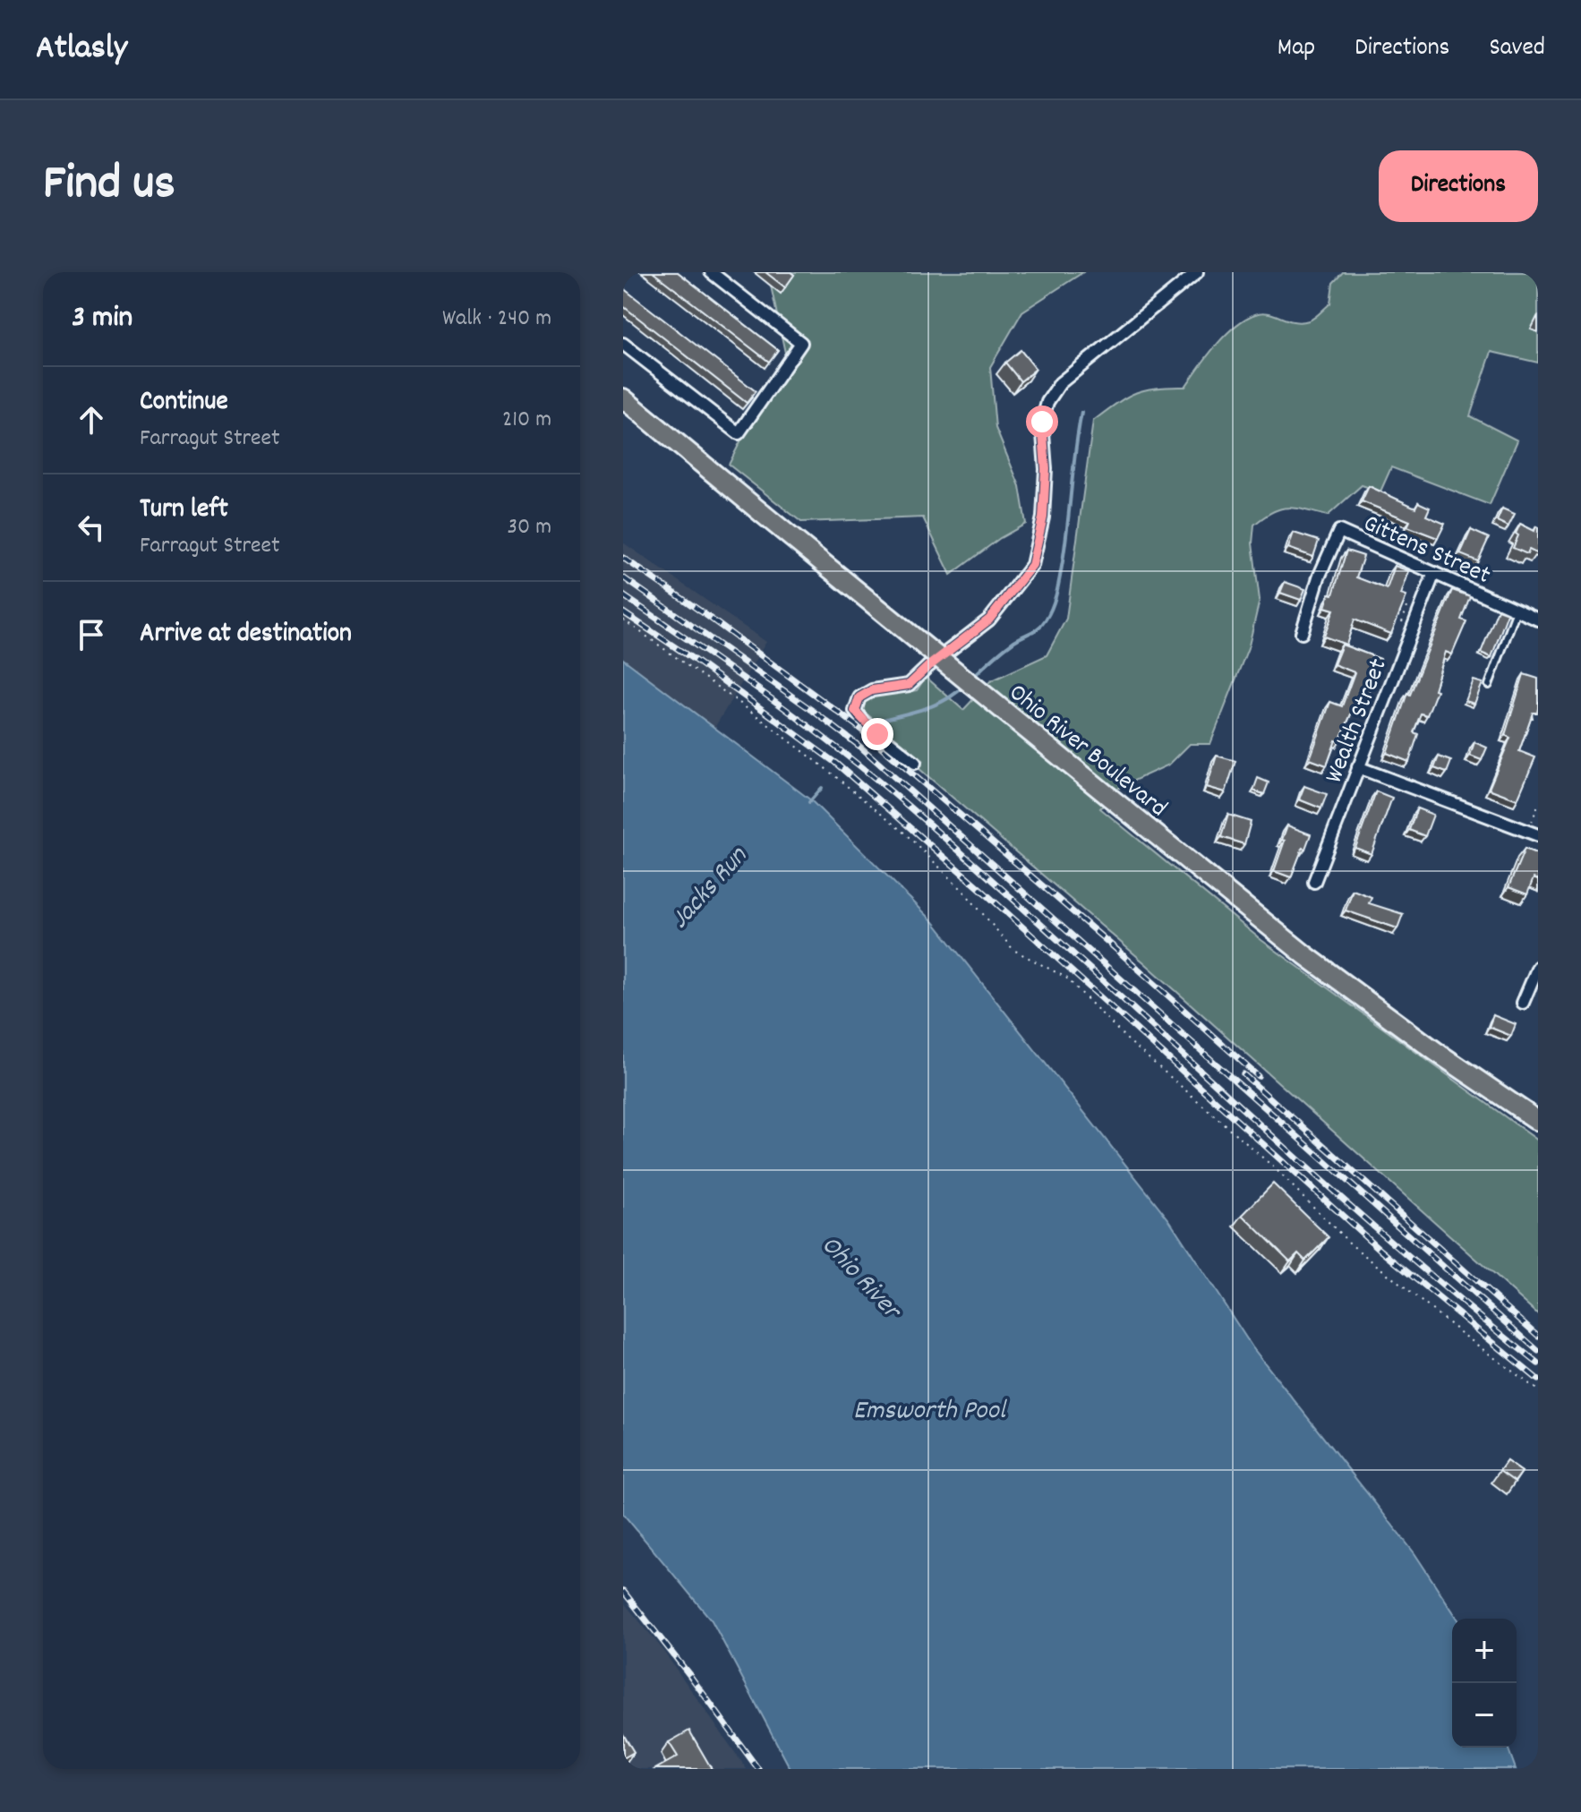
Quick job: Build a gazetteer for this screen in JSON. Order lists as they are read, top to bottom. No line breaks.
{"streets":{"highway":["Ohio River Boulevard"],"street":["Gittens Street","Wealth Street"]},"crossings":[["Gittens Street","Wealth Street"]],"water":["Jacks Run","Ohio River","Emsworth Pool"],"page":{"header":"Atlasly","nav":["Map","Directions","Saved"],"title":"Find us","buttons":"Directions","heading":["3 min","Walk · 240 m"],"list":[["Continue","Farragut Street","210 m"],["Turn left","Farragut Street","30 m"],"Arrive at destination"],"map_buttons":["+","−"]}}
